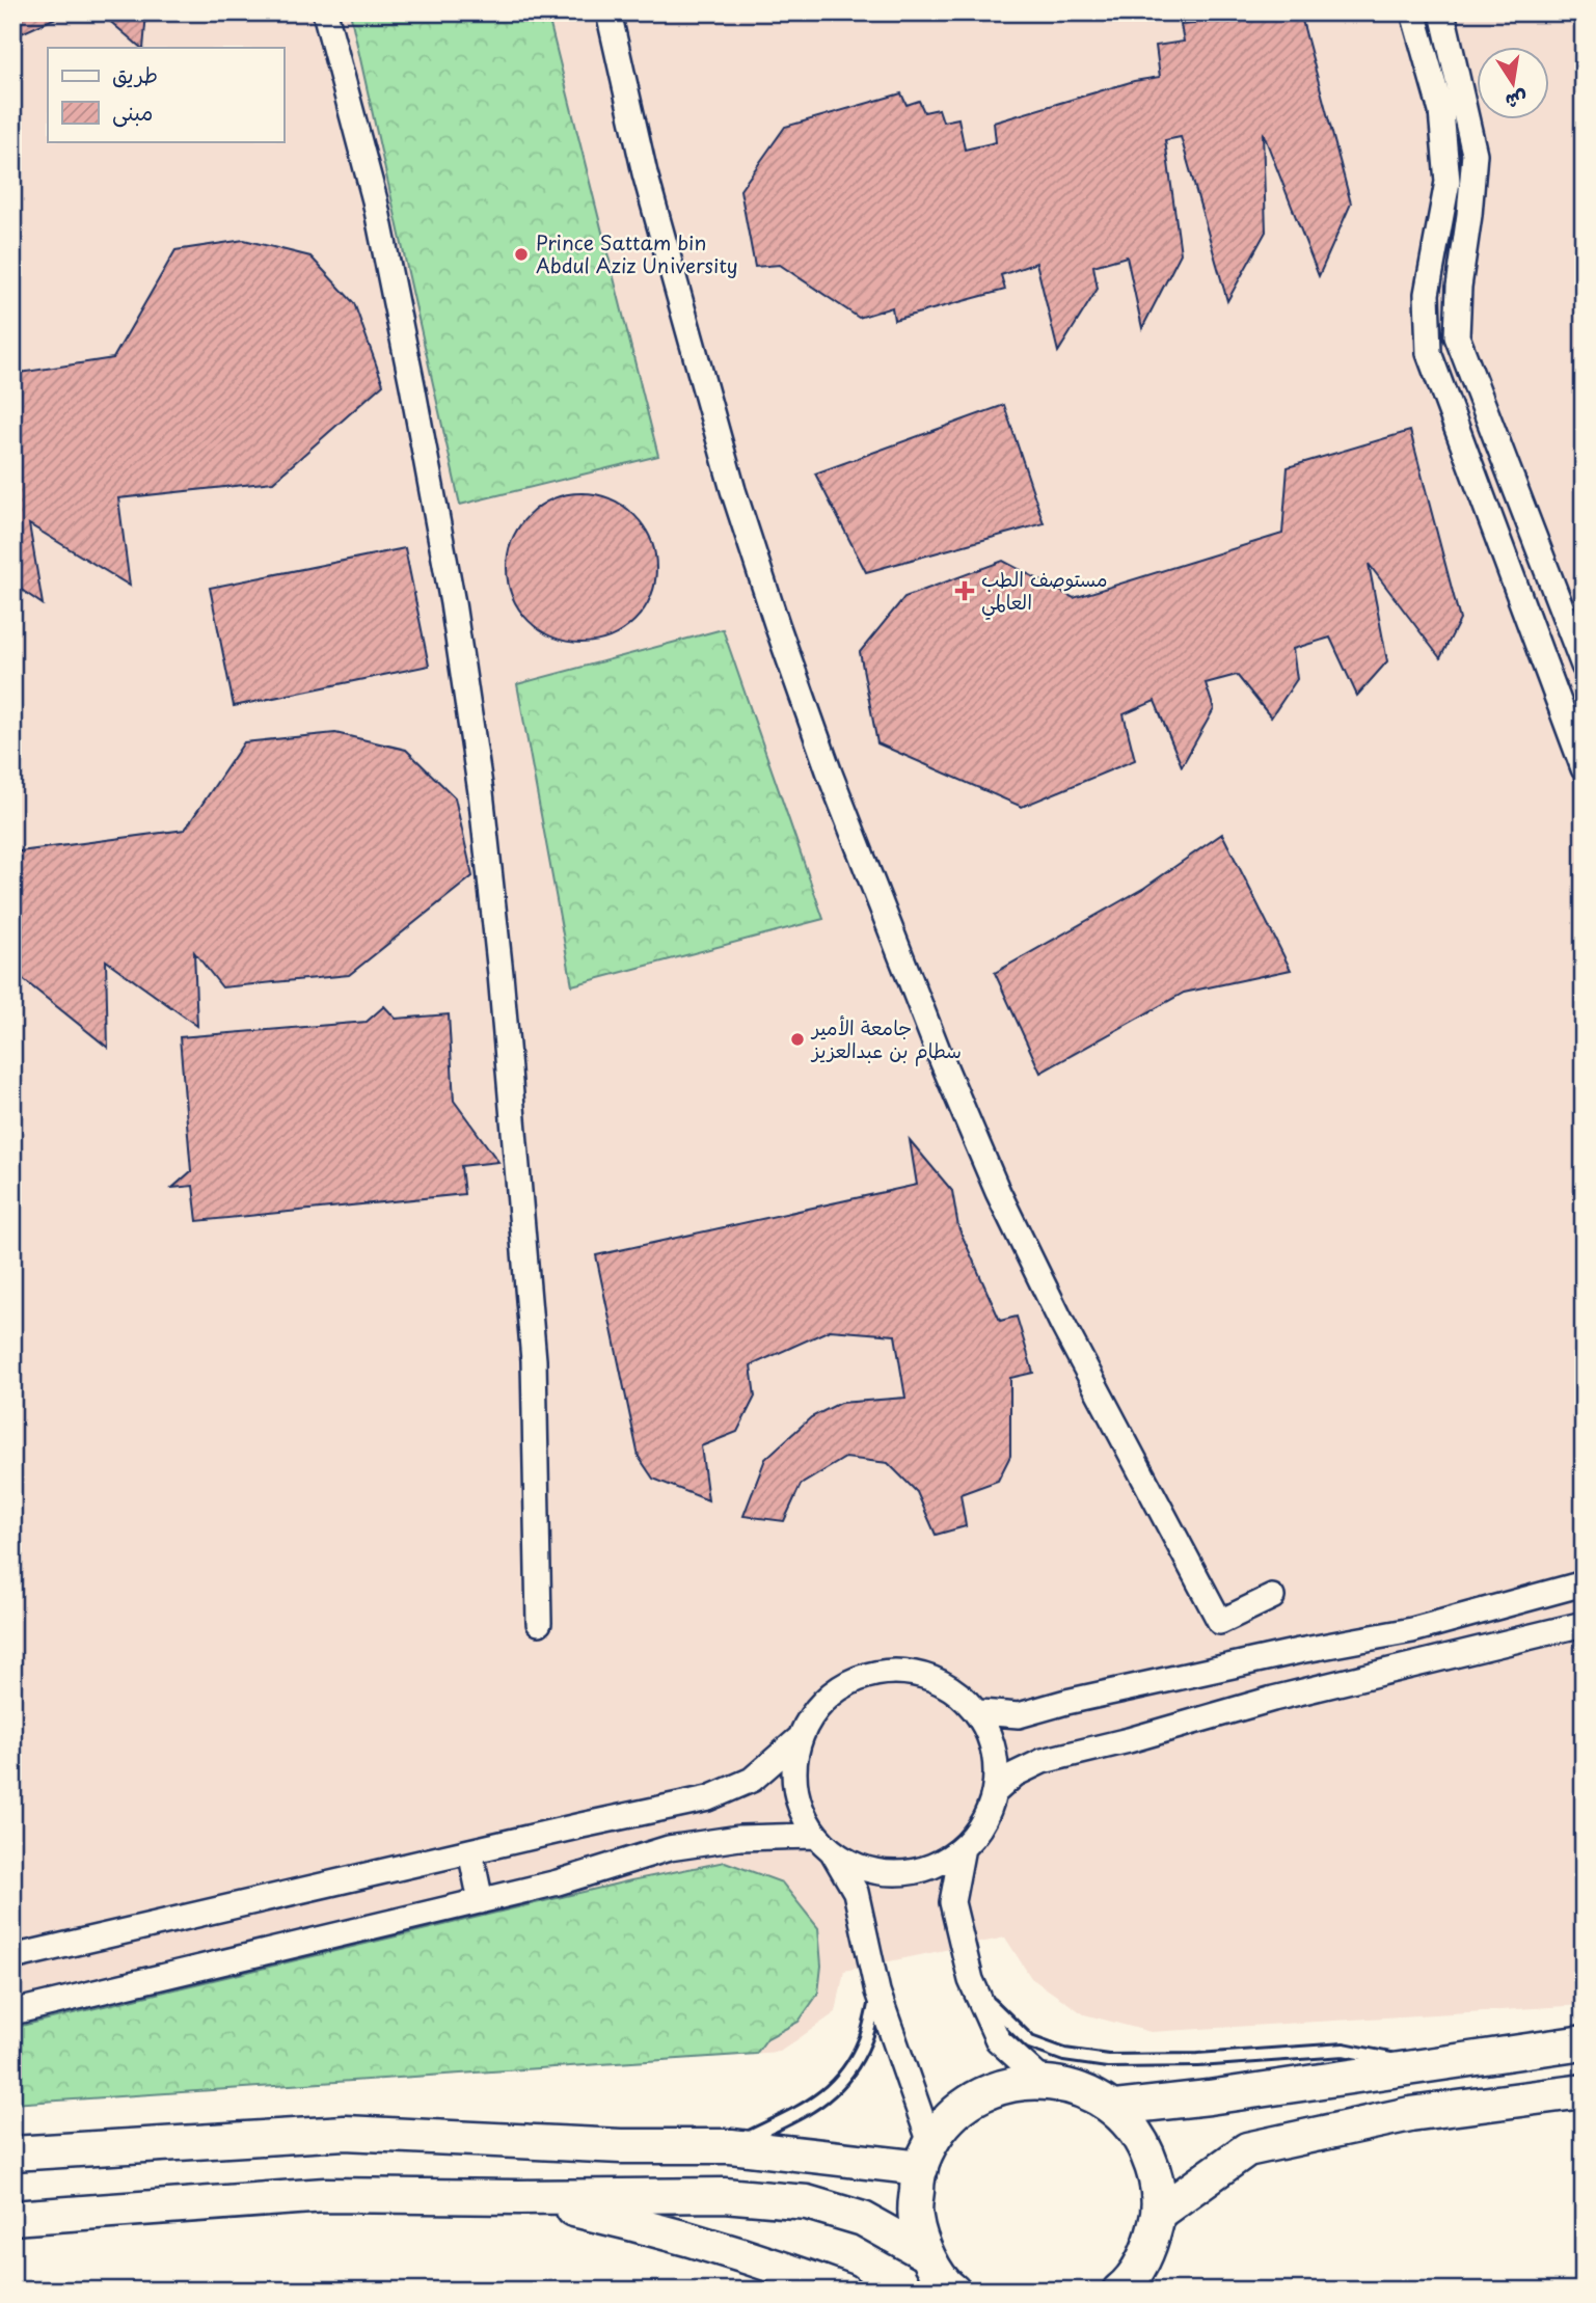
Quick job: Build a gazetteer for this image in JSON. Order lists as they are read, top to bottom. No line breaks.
{"places":{"other":["Prince Sattam bin Abdul Aziz University","جامعة الأمير سطام بن عبدالعزيز"],"health":["مستوصف الطب العالمي"]},"legend":["طريق","مبنى"],"north":"bottom"}
